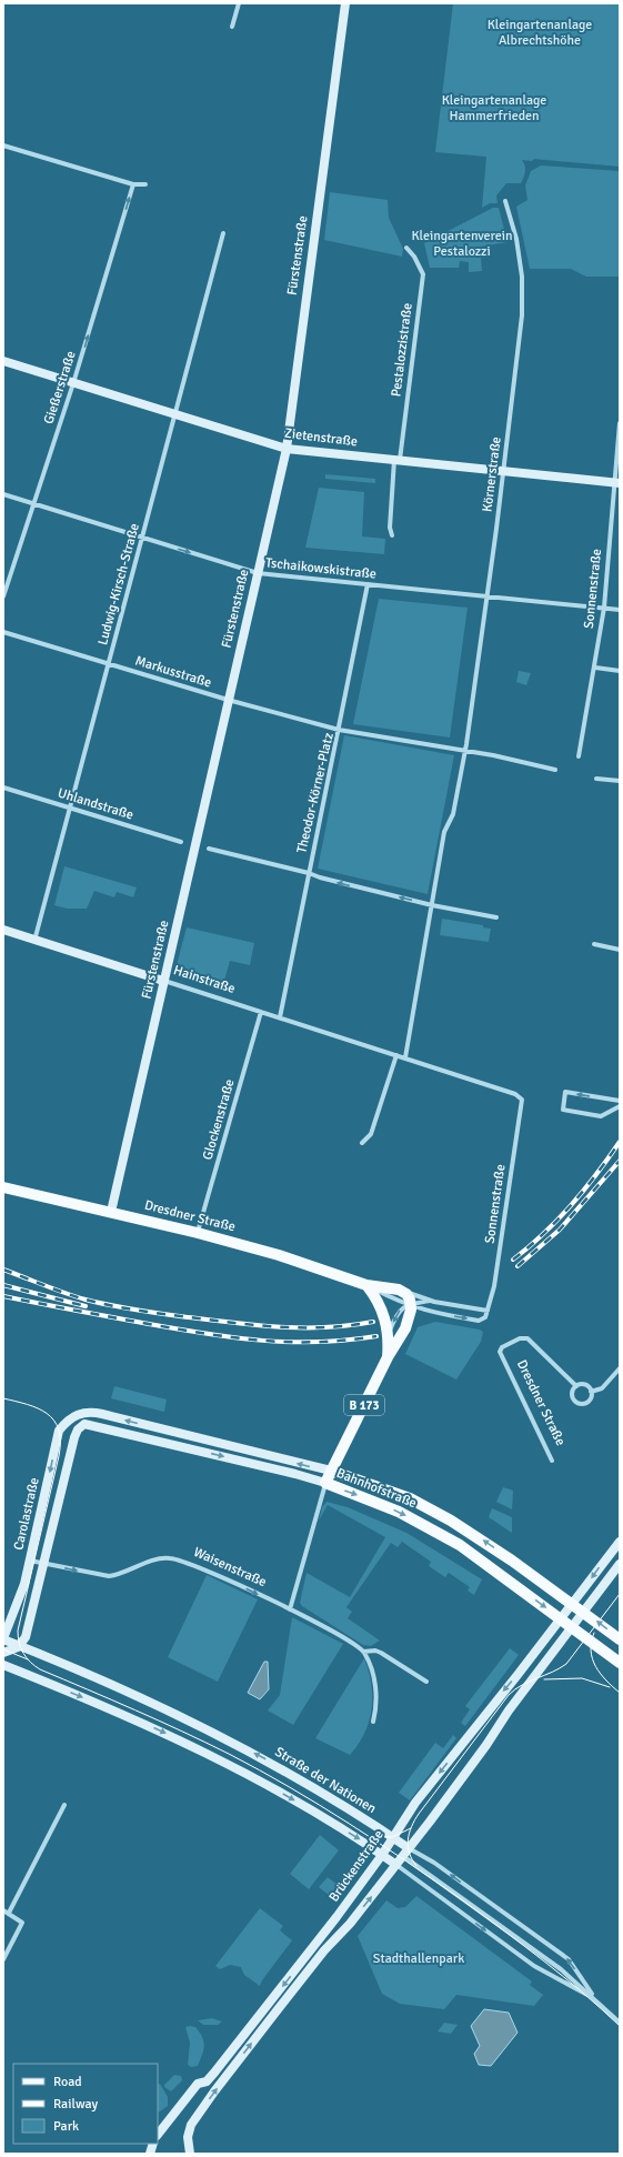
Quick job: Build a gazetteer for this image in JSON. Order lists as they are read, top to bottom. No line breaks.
{"streets":{"main road":["Fürstenstraße","Zietenstraße","Hainstraße","Dresdner Straße","B 173","Bahnhofstraße","Carolastraße","Straße der Nationen","Brückenstraße"],"street":["Pestalozzistraße","Gießerstraße","Körnerstraße","Tschaikowskistraße","Ludwig-Kirsch-Straße","Sonnenstraße","Markusstraße","Theodor-Körner-Platz","Uhlandstraße","Glockenstraße","Waisenstraße"]},"crossings":[["Fürstenstraße","Zietenstraße"],["Fürstenstraße","Tschaikowskistraße"],["Fürstenstraße","Markusstraße"],["Fürstenstraße","Hainstraße"],["Fürstenstraße","Dresdner Straße"],["Pestalozzistraße","Zietenstraße"],["Gießerstraße","Zietenstraße"],["Gießerstraße","Tschaikowskistraße"],["Zietenstraße","Körnerstraße"],["Zietenstraße","Ludwig-Kirsch-Straße"],["Zietenstraße","Sonnenstraße"],["Körnerstraße","Tschaikowskistraße"],["Körnerstraße","Theodor-Körner-Platz"],["Tschaikowskistraße","Ludwig-Kirsch-Straße"],["Tschaikowskistraße","Sonnenstraße"],["Ludwig-Kirsch-Straße","Markusstraße"],["Ludwig-Kirsch-Straße","Uhlandstraße"],["Ludwig-Kirsch-Straße","Hainstraße"],["Sonnenstraße","Hainstraße"],["Sonnenstraße","Dresdner Straße"],["Markusstraße","Theodor-Körner-Platz"],["Hainstraße","Glockenstraße"],["Glockenstraße","Dresdner Straße"],["Dresdner Straße","B 173"],["B 173","Bahnhofstraße"],["Bahnhofstraße","Carolastraße"],["Bahnhofstraße","Brückenstraße"],["Carolastraße","Waisenstraße"],["Carolastraße","Straße der Nationen"],["Straße der Nationen","Brückenstraße"]],"one_way":["Gießerstraße","Waisenstraße"],"parks":["Kleingartenanlage Albrechtshöhe","Kleingartenanlage Hammerfrieden","Kleingartenverein Pestalozzi","Stadthallenpark"],"legend":["Road","Railway","Park"]}
